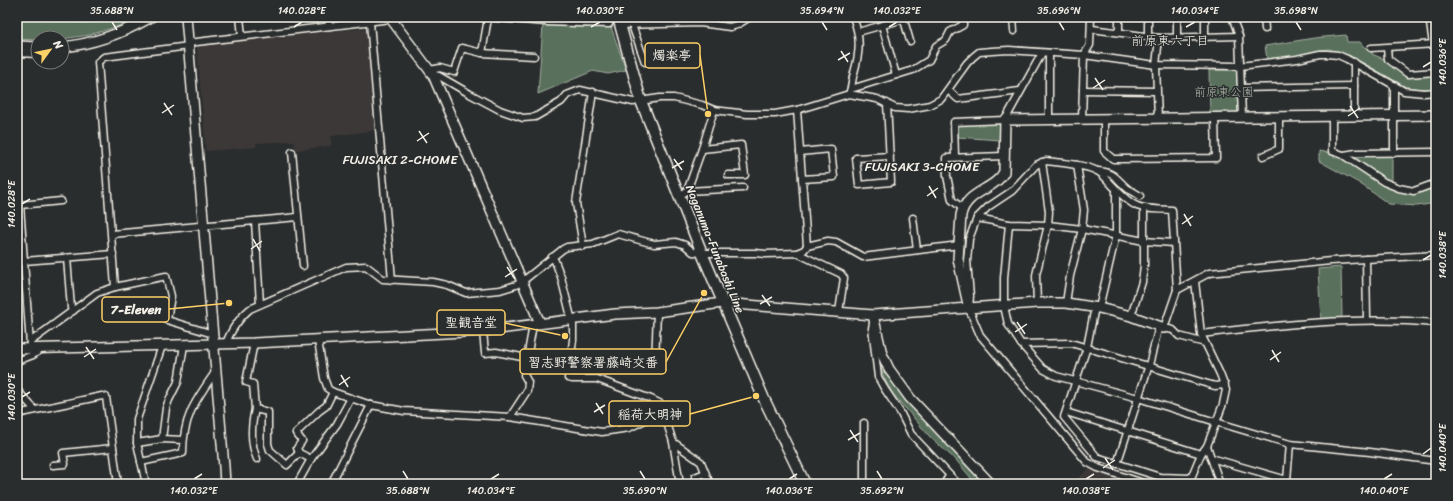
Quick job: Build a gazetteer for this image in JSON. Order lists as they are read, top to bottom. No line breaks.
{"streets":{"main road":["Naganuma-Funabashi Line"]},"districts":["前原東六丁目","FUJISAKI 2-CHOME","FUJISAKI 3-CHOME"],"parks":["前原東公園"],"places":["燭楽亭","習志野警察署藤崎交番","7-Eleven","聖観音堂","稲荷大明神"],"north":"top right","coordinates":["35.688°N","140.028°E","140.030°E","35.694°N","140.032°E","35.696°N","140.034°E","35.698°N","140.036°E","140.038°E","140.040°E","35.690°N","35.692°N"]}
